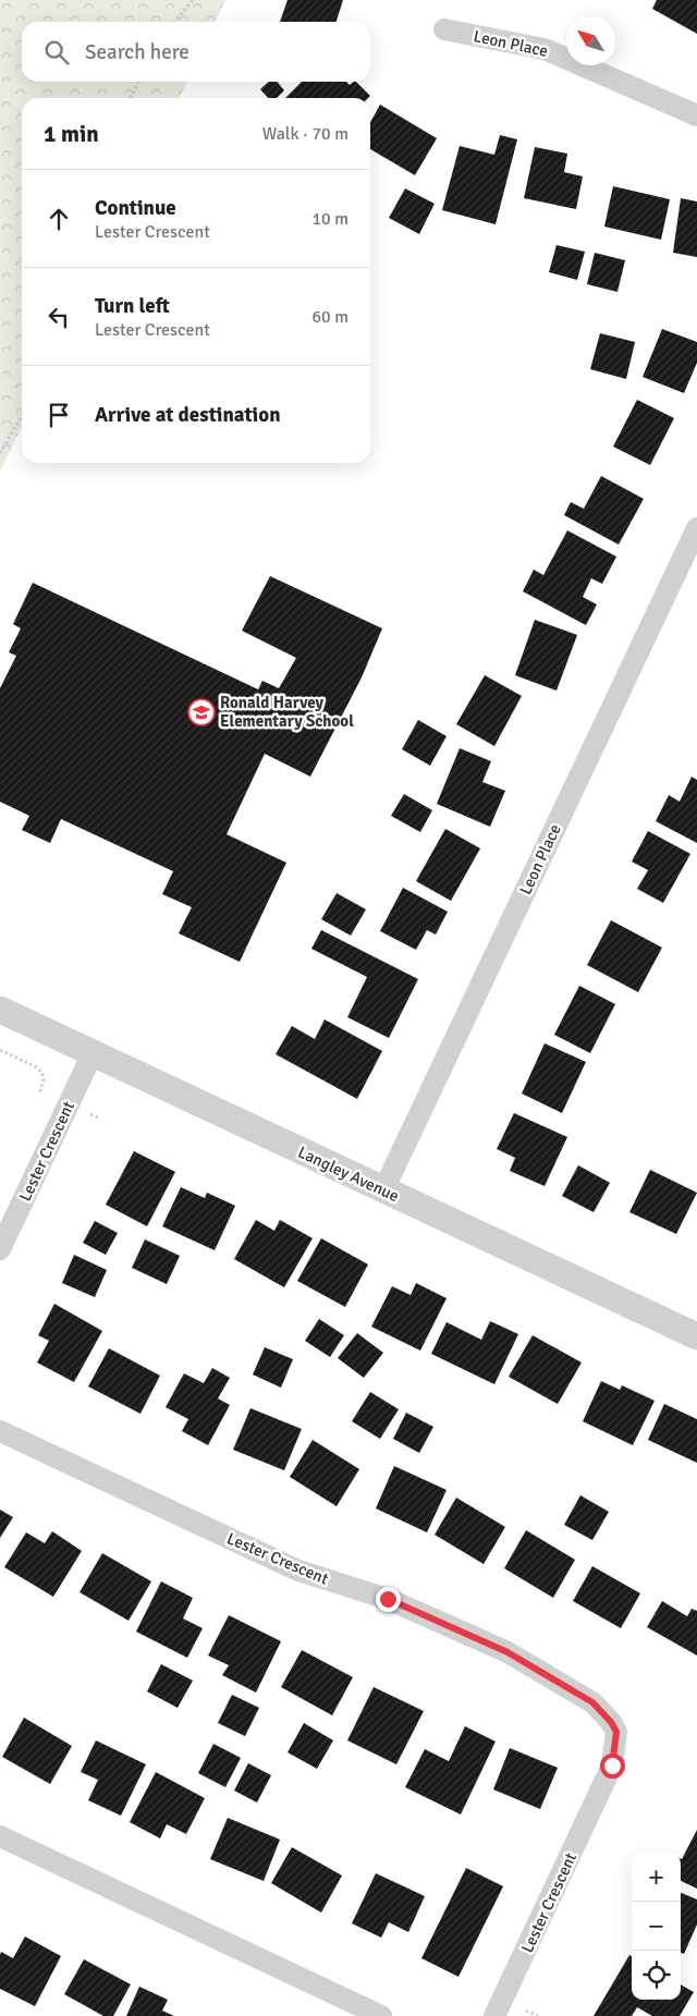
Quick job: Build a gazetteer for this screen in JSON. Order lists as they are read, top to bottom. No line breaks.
{"streets":{"street":["Leon Place","Lester Crescent","Langley Avenue"]},"crossings":[["Leon Place","Langley Avenue"],["Lester Crescent","Langley Avenue"]],"places":{"school or university":["Ronald Harvey Elementary School"]},"north":"top left","page":{"search":"Search here","heading":["1 min","Walk · 70 m"],"list":[["Continue","Lester Crescent","10 m"],["Turn left","Lester Crescent","60 m"],"Arrive at destination"],"map_buttons":["+","−"]}}
